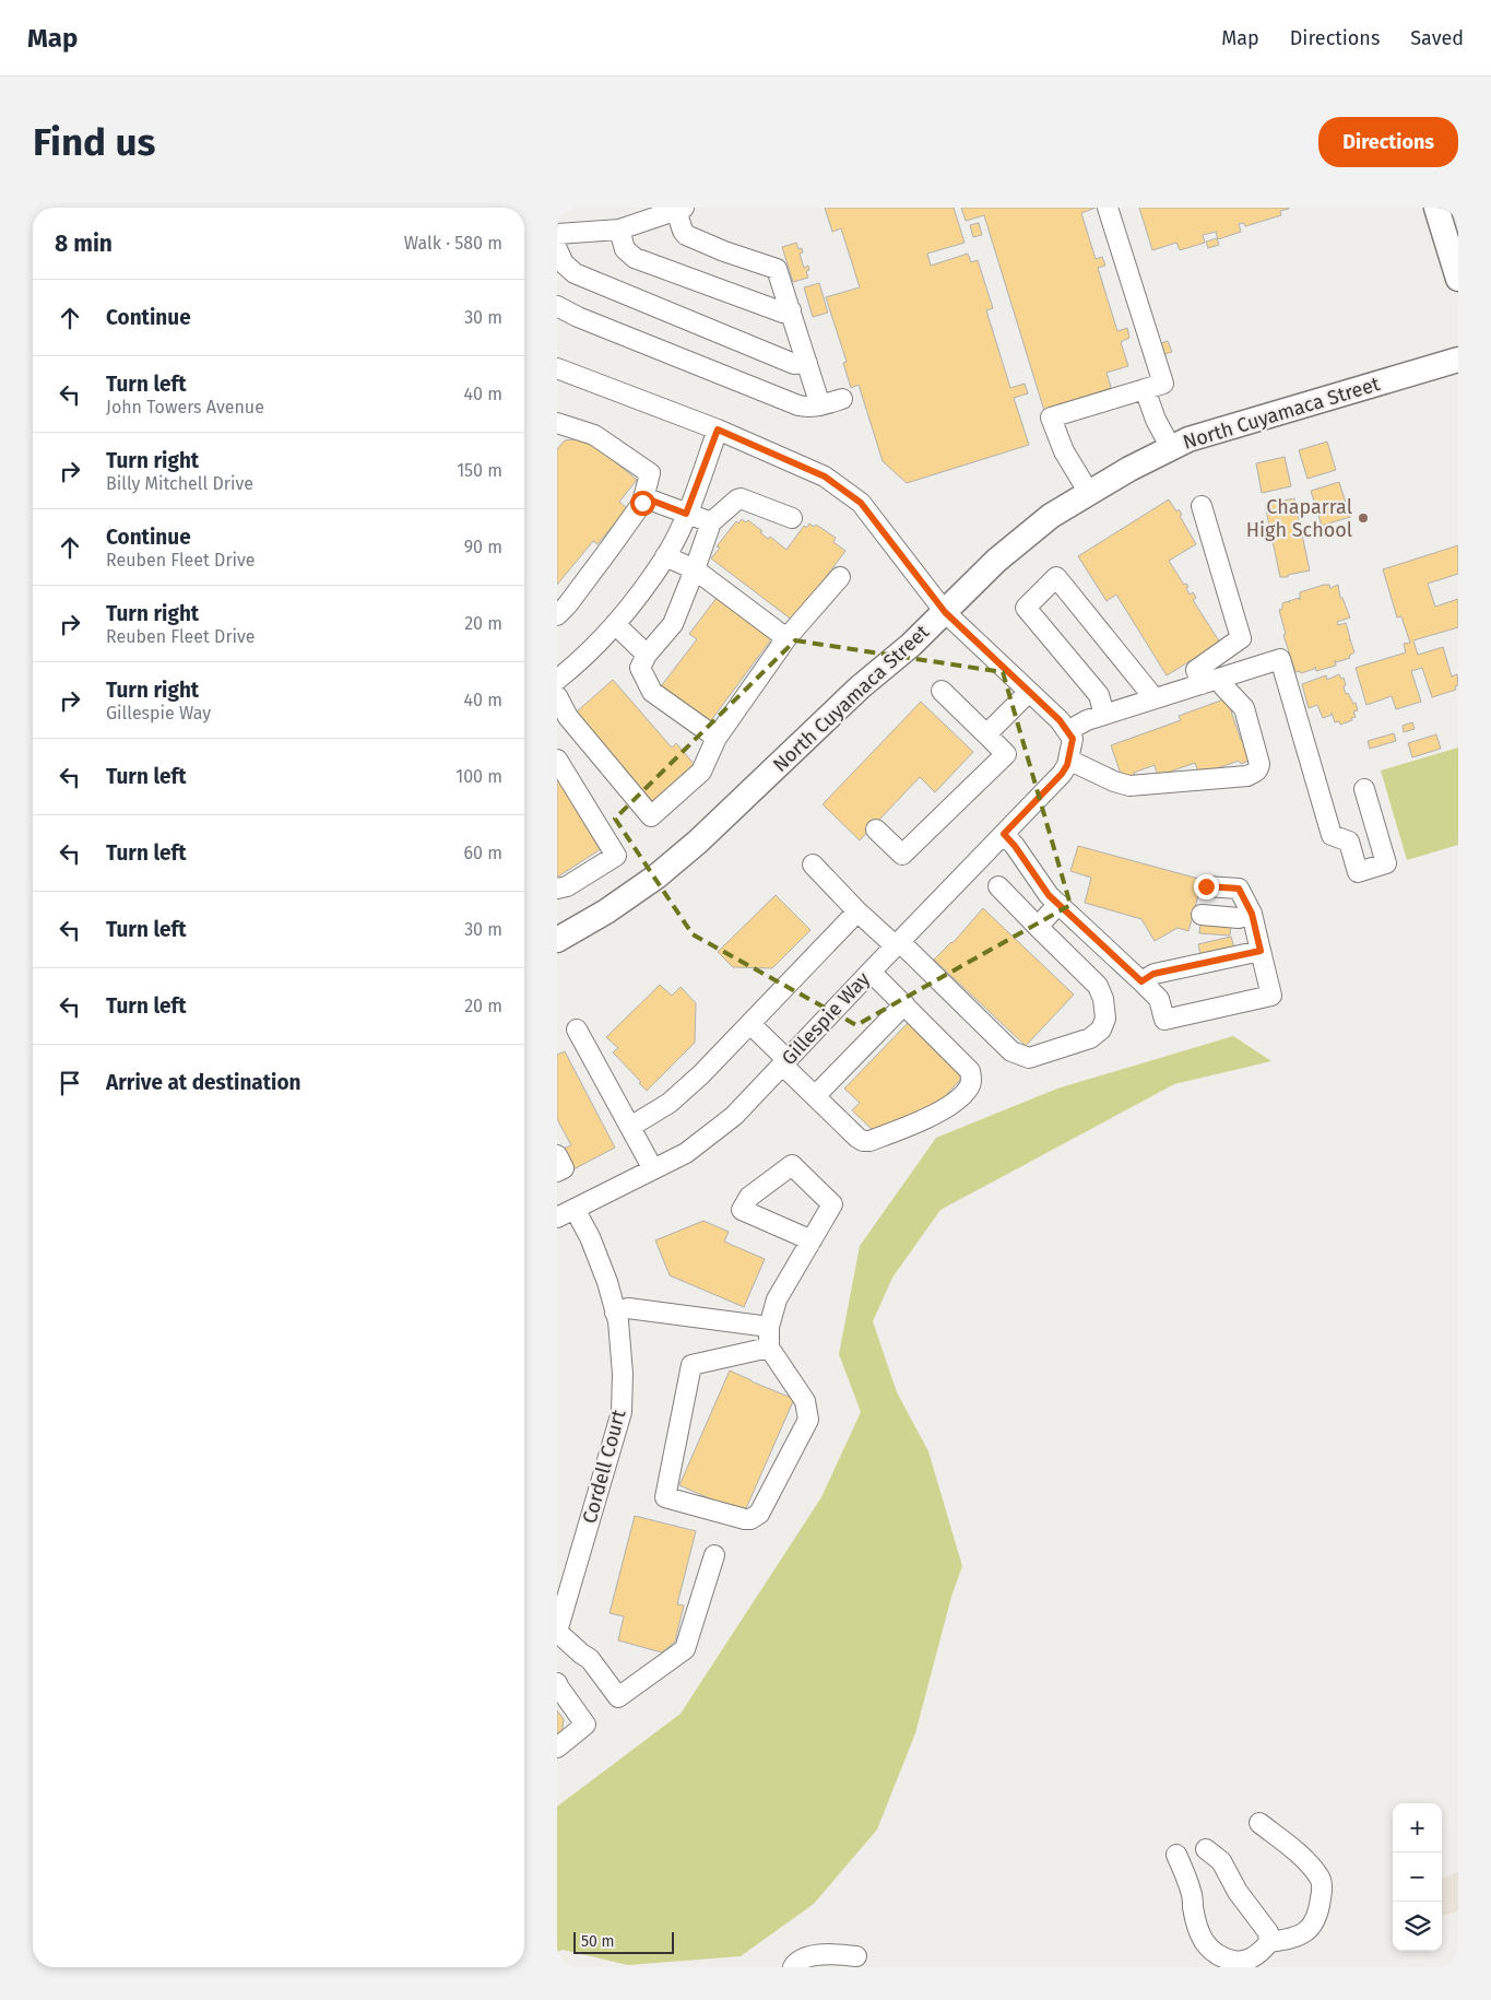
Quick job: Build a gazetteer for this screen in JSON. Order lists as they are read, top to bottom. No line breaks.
{"streets":{"main road":["North Cuyamaca Street"],"street":["Gillespie Way","Cordell Court"]},"crossings":[["Gillespie Way","Cordell Court"]],"places":["Chaparral High School"],"scale_bar":"50 m","page":{"header":"Map","nav":["Map","Directions","Saved"],"buttons":"Directions","title":"Find us","heading":["8 min","Walk · 580 m"],"list":[["Continue","30 m"],["Turn left","John Towers Avenue","40 m"],["Turn right","Billy Mitchell Drive","150 m"],["Continue","Reuben Fleet Drive","90 m"],["Turn right","Reuben Fleet Drive","20 m"],["Turn right","Gillespie Way","40 m"],["Turn left","100 m"],["Turn left","60 m"],["Turn left","30 m"],["Turn left","20 m"],"Arrive at destination"],"map_buttons":["+","−"],"scale":"50 m"}}
